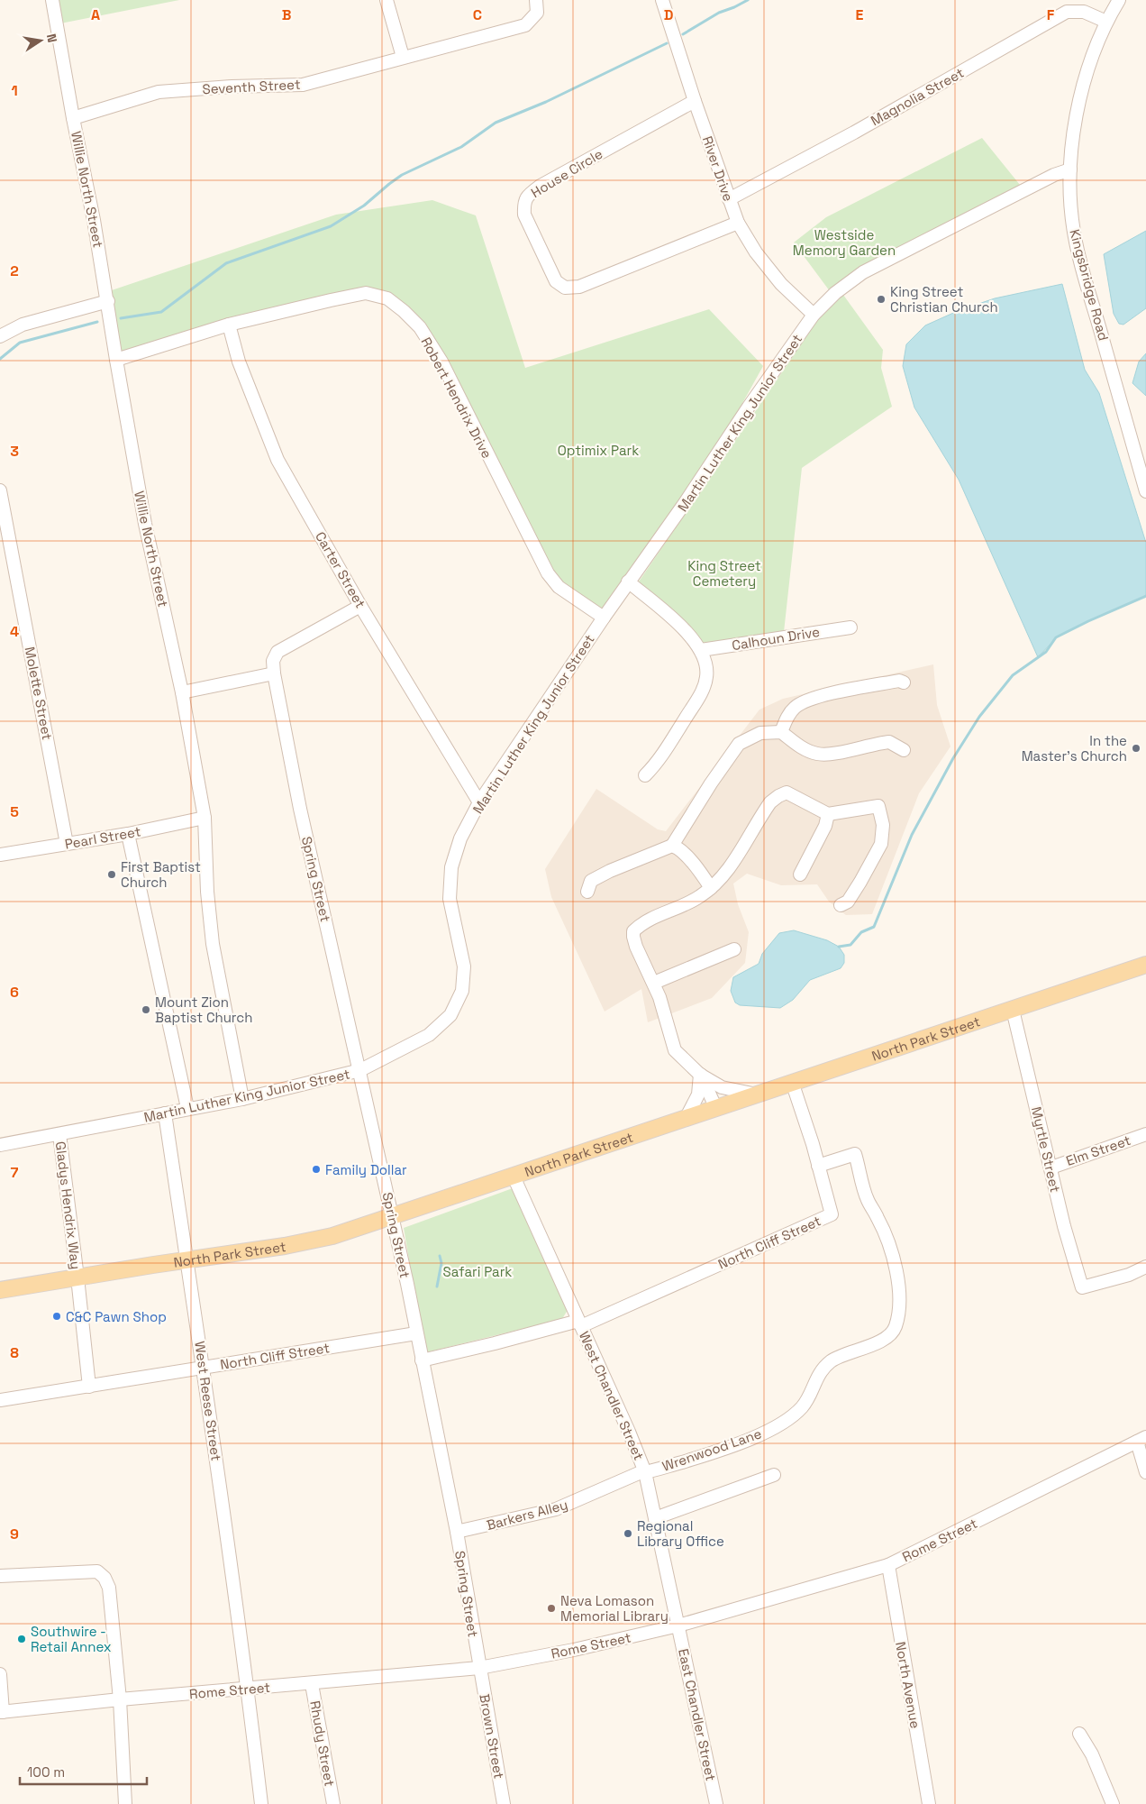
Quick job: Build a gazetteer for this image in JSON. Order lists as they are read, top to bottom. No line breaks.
{"streets":{"main road":["North Park Street"],"street":["Seventh Street","Magnolia Street","River Drive","House Circle","Willie North Street","Kingsbridge Road","Robert Hendrix Drive","Martin Luther King Junior Street","Carter Street","Calhoun Drive","Molette Street","Pearl Street","Spring Street","Myrtle Street","Elm Street","Gladys Hendrix Way","North Cliff Street","West Chandler Street","West Reese Street","Wrenwood Lane","Barkers Alley","Rome Street","North Avenue","East Chandler Street","Brown Street","Rhudy Street"]},"crossings":[["Seventh Street","Willie North Street"],["Magnolia Street","River Drive"],["Magnolia Street","Kingsbridge Road"],["River Drive","House Circle"],["River Drive","Martin Luther King Junior Street"],["Willie North Street","Robert Hendrix Drive"],["Willie North Street","Martin Luther King Junior Street"],["Willie North Street","Pearl Street"],["Kingsbridge Road","Martin Luther King Junior Street"],["Robert Hendrix Drive","Martin Luther King Junior Street"],["Robert Hendrix Drive","Carter Street"],["Martin Luther King Junior Street","Carter Street"],["Martin Luther King Junior Street","Spring Street"],["Martin Luther King Junior Street","Gladys Hendrix Way"],["Martin Luther King Junior Street","West Reese Street"],["Molette Street","Pearl Street"],["Spring Street","North Park Street"],["Spring Street","North Cliff Street"],["Spring Street","Barkers Alley"],["Spring Street","Rome Street"],["Spring Street","Brown Street"],["North Park Street","Myrtle Street"],["North Park Street","Gladys Hendrix Way"],["North Park Street","North Cliff Street"],["North Park Street","West Chandler Street"],["North Park Street","West Reese Street"],["Myrtle Street","Elm Street"],["Gladys Hendrix Way","North Cliff Street"],["North Cliff Street","West Chandler Street"],["North Cliff Street","West Reese Street"],["North Cliff Street","Wrenwood Lane"],["West Chandler Street","Wrenwood Lane"],["West Chandler Street","Barkers Alley"],["West Chandler Street","Rome Street"],["West Chandler Street","East Chandler Street"],["West Reese Street","Rome Street"],["Wrenwood Lane","Barkers Alley"],["Rome Street","North Avenue"],["Rome Street","East Chandler Street"],["Rome Street","Brown Street"],["Rome Street","Rhudy Street"]],"parks":["Westside Memory Garden","Optimix Park","King Street Cemetery","Safari Park"],"places":["King Street Christian Church","In the Master's Church","First Baptist Church","Mount Zion Baptist Church","Family Dollar","C&C Pawn Shop","Regional Library Office","Neva Lomason Memorial Library","Southwire - Retail Annex"],"scale_bar":"100 m","north":"right","grid":{"columns":["A","B","C","D","E","F"],"rows":["1","2","3","4","5","6","7","8","9"]}}
